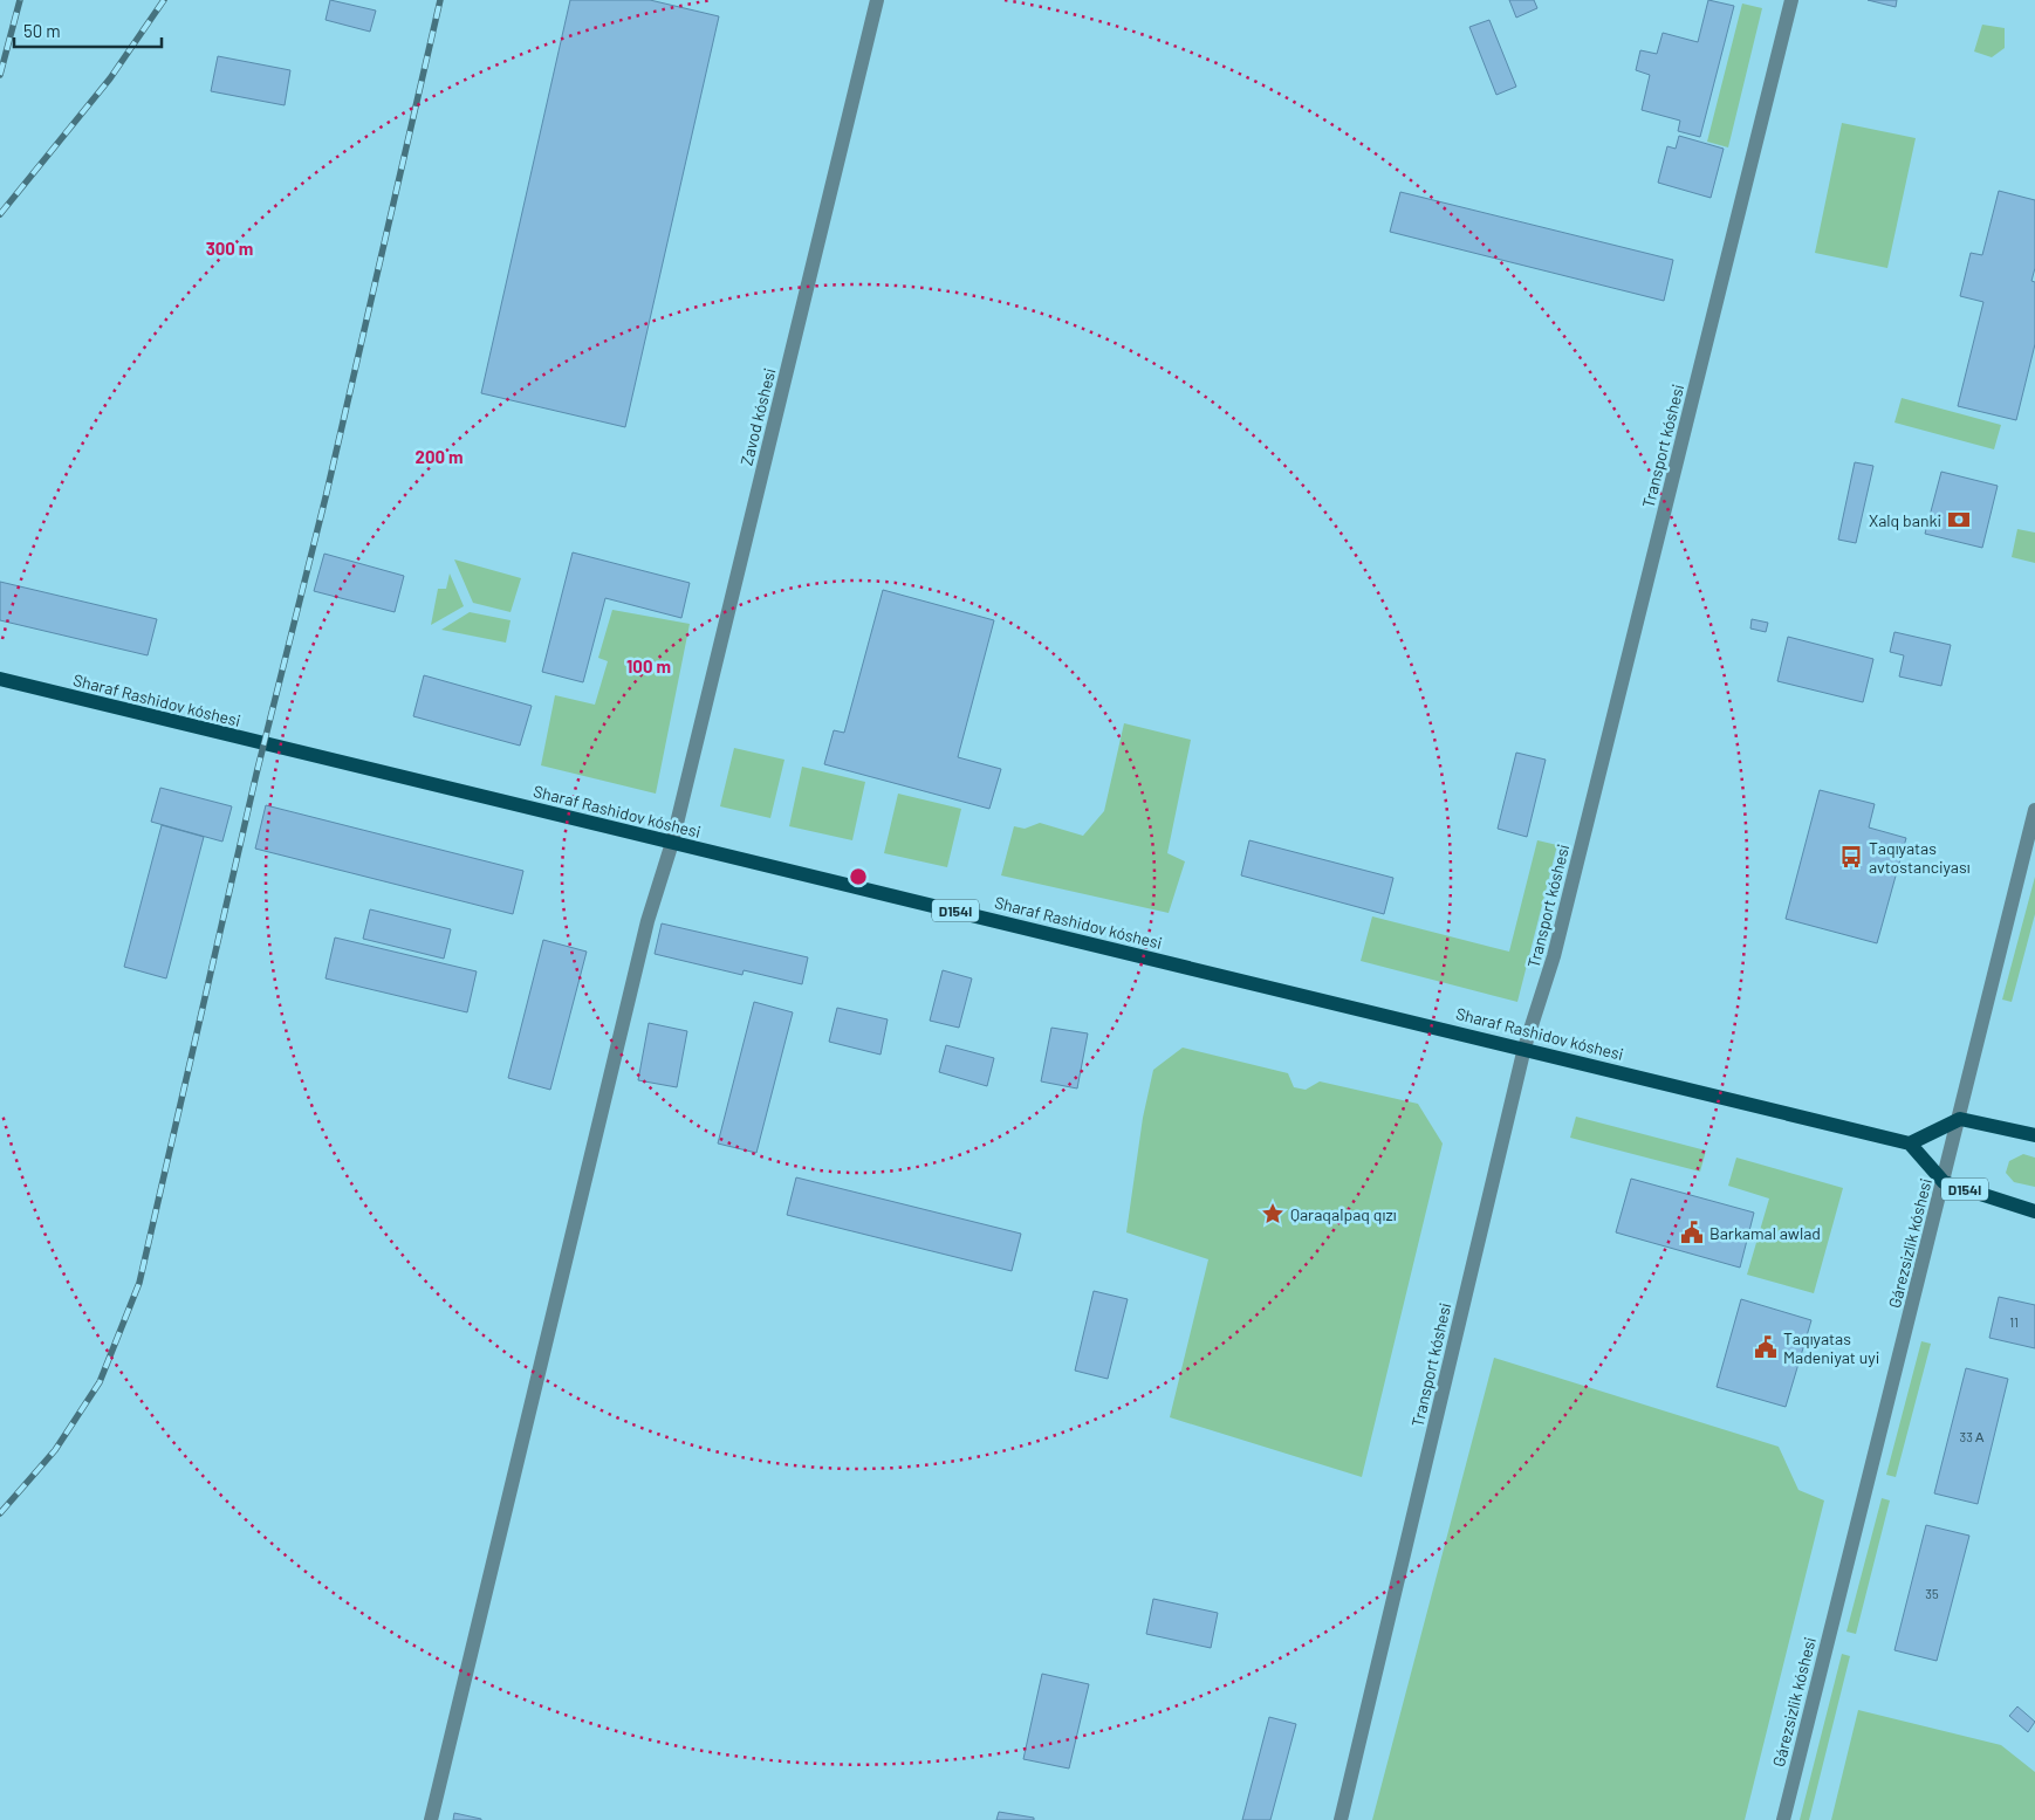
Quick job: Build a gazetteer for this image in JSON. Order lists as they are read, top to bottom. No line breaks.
{"streets":{"main road":["Sharaf Rashidov kóshesi","D154l"],"street":["Zavod kóshesi","Transport kóshesi","Gárezsizlik kóshesi"]},"crossings":[["Zavod kóshesi","Sharaf Rashidov kóshesi"],["Transport kóshesi","Sharaf Rashidov kóshesi"],["Sharaf Rashidov kóshesi","D154l"],["D154l","Gárezsizlik kóshesi"]],"places":{"bank":["Xalq banki"],"bus stop":["Taqıyatas avtostanciyası"],"place":["Qaraqalpaq qızı"],"public building":["Barkamal awlad","Taqıyatas Madeniyat uyi"]},"house_numbers":["11","33 А","35"],"scale_bar":"50 m","rings":["300 m","200 m","100 m"]}
